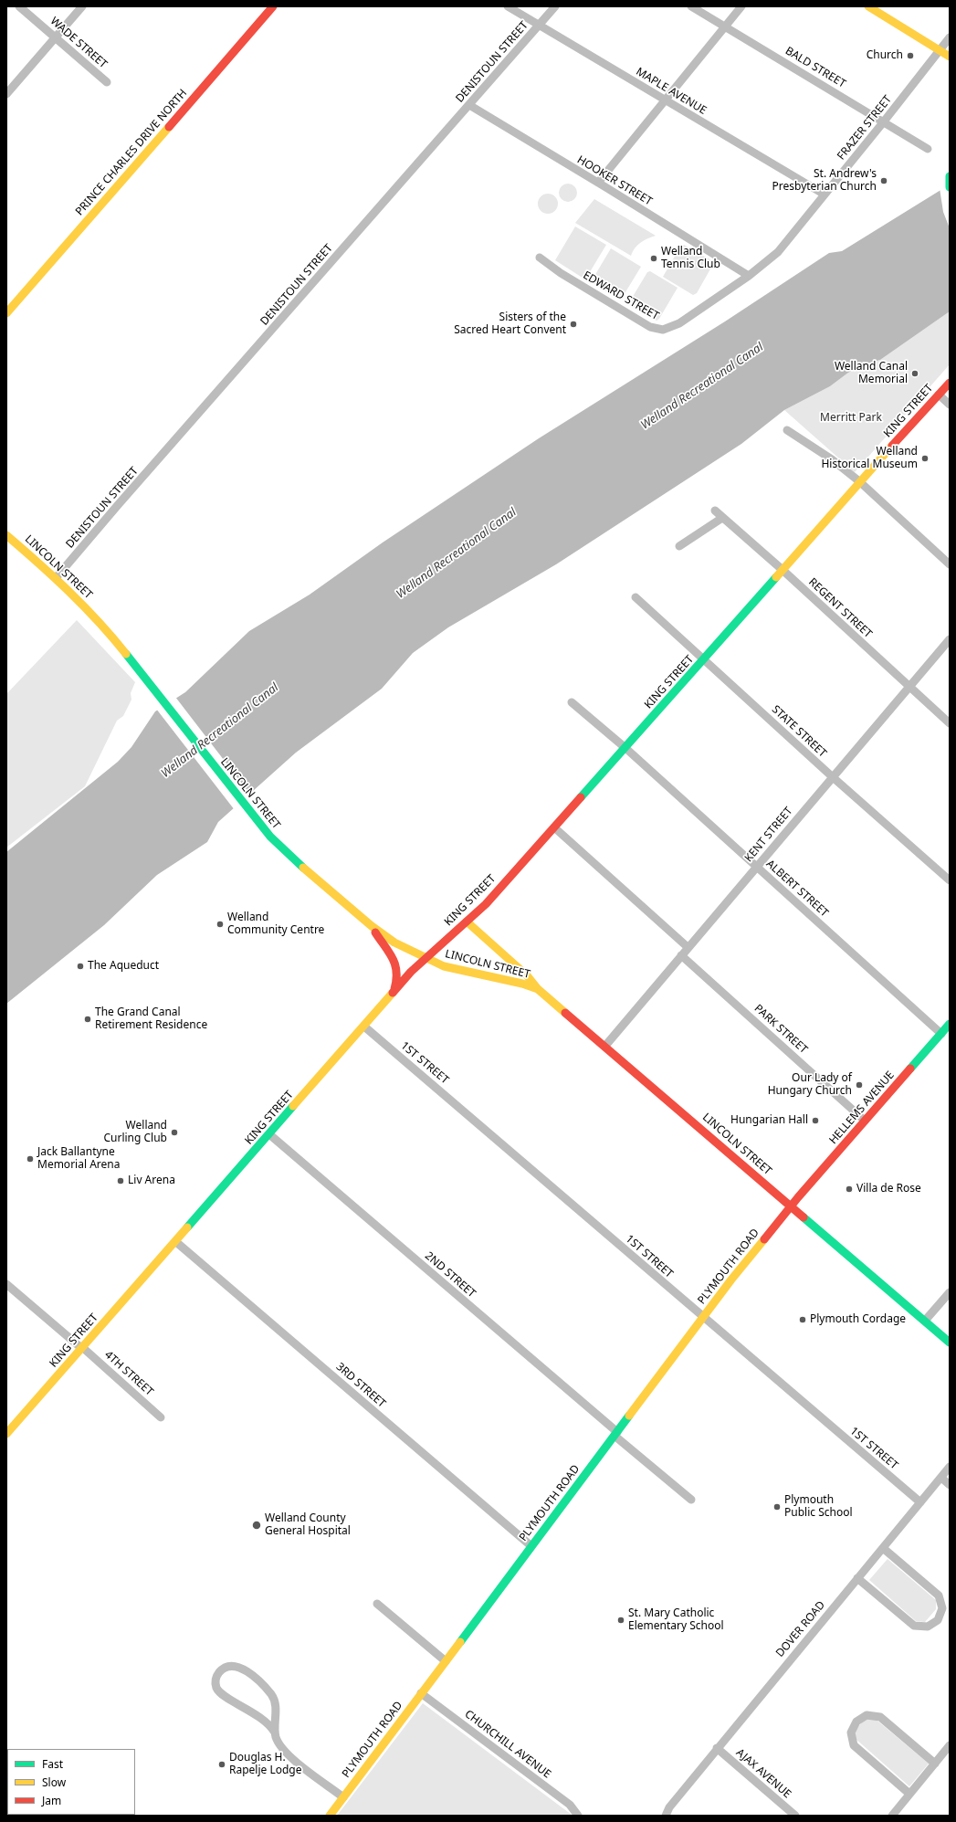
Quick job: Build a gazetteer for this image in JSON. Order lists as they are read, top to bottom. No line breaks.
{"streets":{"main road":["PRINCE CHARLES DRIVE NORTH","KING STREET","LINCOLN STREET","HELLEMS AVENUE","PLYMOUTH ROAD"],"street":["WADE STREET","DENISTOUN STREET","BALD STREET","MAPLE AVENUE","FRAZER STREET","HOOKER STREET","EDWARD STREET","REGENT STREET","STATE STREET","KENT STREET","ALBERT STREET","PARK STREET","1ST STREET","2ND STREET","4TH STREET","3RD STREET","DOVER ROAD","CHURCHILL AVENUE","AJAX AVENUE"]},"crossings":[["DENISTOUN STREET","MAPLE AVENUE"],["DENISTOUN STREET","HOOKER STREET"],["DENISTOUN STREET","LINCOLN STREET"],["BALD STREET","FRAZER STREET"],["MAPLE AVENUE","FRAZER STREET"],["FRAZER STREET","HOOKER STREET"],["FRAZER STREET","EDWARD STREET"],["HOOKER STREET","EDWARD STREET"],["KING STREET","LINCOLN STREET"],["KING STREET","REGENT STREET"],["KING STREET","STATE STREET"],["KING STREET","ALBERT STREET"],["KING STREET","1ST STREET"],["KING STREET","2ND STREET"],["KING STREET","4TH STREET"],["KING STREET","3RD STREET"],["LINCOLN STREET","KENT STREET"],["LINCOLN STREET","HELLEMS AVENUE"],["LINCOLN STREET","PLYMOUTH ROAD"],["REGENT STREET","KENT STREET"],["STATE STREET","KENT STREET"],["KENT STREET","ALBERT STREET"],["KENT STREET","PARK STREET"],["ALBERT STREET","HELLEMS AVENUE"],["PARK STREET","HELLEMS AVENUE"],["1ST STREET","PLYMOUTH ROAD"],["1ST STREET","DOVER ROAD"],["HELLEMS AVENUE","PLYMOUTH ROAD"],["PLYMOUTH ROAD","2ND STREET"],["PLYMOUTH ROAD","3RD STREET"],["PLYMOUTH ROAD","CHURCHILL AVENUE"],["DOVER ROAD","AJAX AVENUE"]],"water":["Welland Recreational Canal"],"parks":["Merritt Park"],"places":["Church","St. Andrew's Presbyterian Church","Welland Tennis Club","Sisters of the Sacred Heart Convent","Welland Canal Memorial","Welland Historical Museum","Welland Community Centre","The Aqueduct","The Grand Canal Retirement Residence","Our Lady of Hungary Church","Hungarian Hall","Welland Curling Club","Jack Ballantyne Memorial Arena","Liv Arena","Villa de Rose","Plymouth Cordage","Plymouth Public School","Welland County General Hospital","St. Mary Catholic Elementary School","Douglas H. Rapelje Lodge"],"legend":["Fast","Slow","Jam"]}
